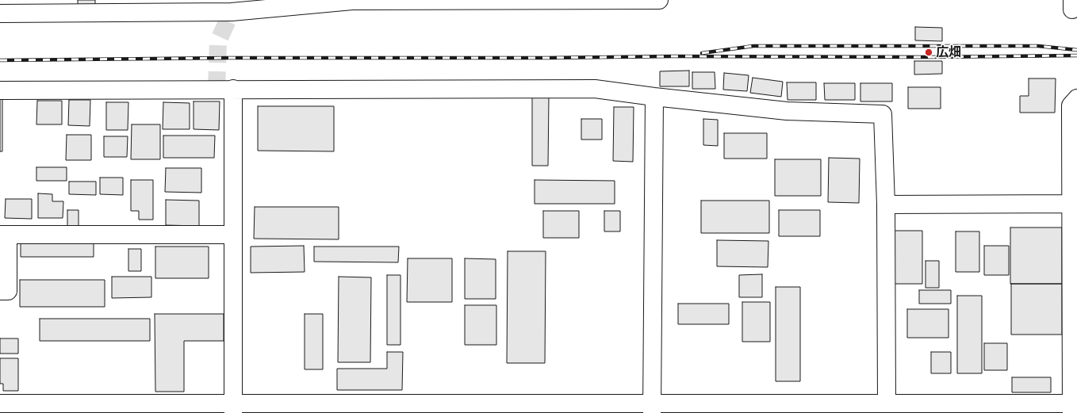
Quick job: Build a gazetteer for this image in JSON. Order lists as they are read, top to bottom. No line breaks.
{"places":["広畑"]}
